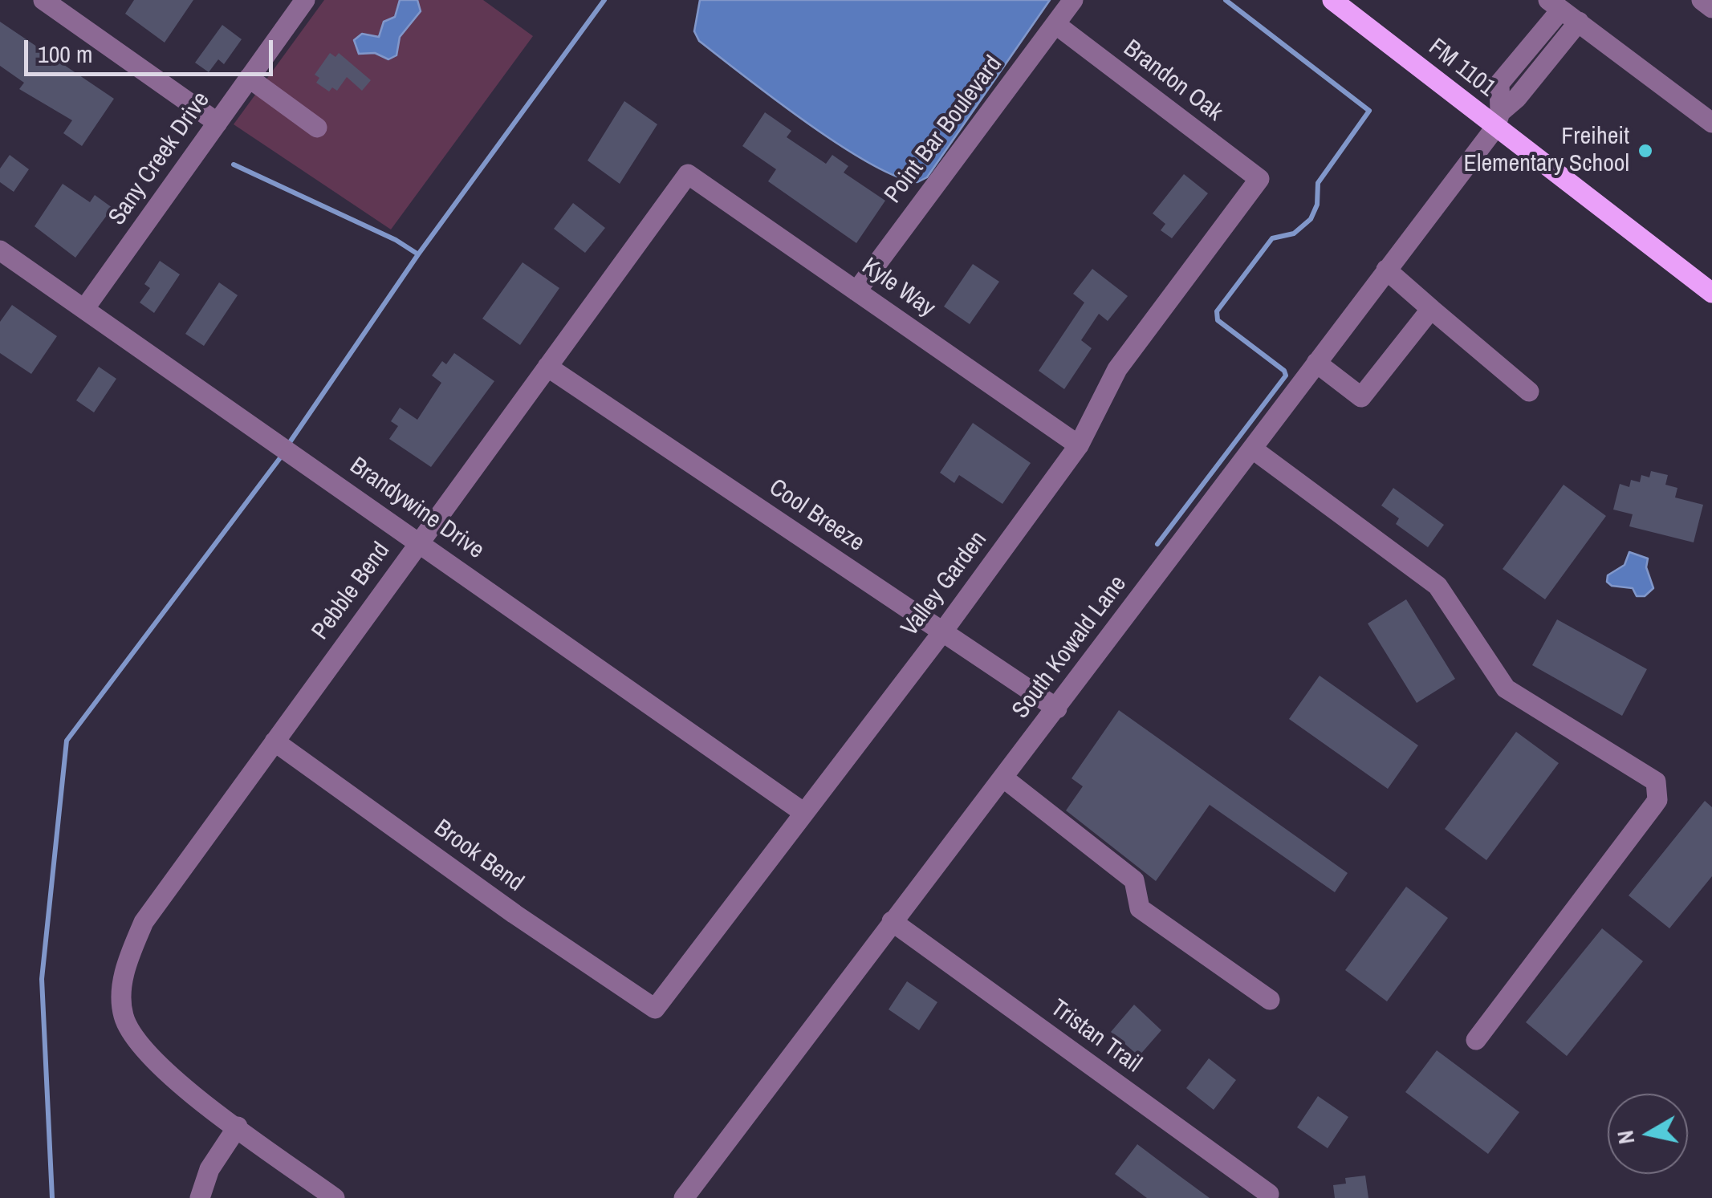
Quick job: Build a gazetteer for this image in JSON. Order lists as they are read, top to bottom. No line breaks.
{"streets":{"main road":["FM 1101"],"street":["Brandon Oak","Point Bar Boulevard","Sany Creek Drive","Kyle Way","Brandywine Drive","Cool Breeze","Valley Garden","Pebble Bend","South Kowald Lane","Brook Bend","Tristan Trail"]},"crossings":[["FM 1101","South Kowald Lane"],["Brandon Oak","Point Bar Boulevard"],["Brandon Oak","Valley Garden"],["Point Bar Boulevard","Kyle Way"],["Sany Creek Drive","Brandywine Drive"],["Kyle Way","Valley Garden"],["Kyle Way","Pebble Bend"],["Brandywine Drive","Valley Garden"],["Brandywine Drive","Pebble Bend"],["Cool Breeze","Valley Garden"],["Cool Breeze","Pebble Bend"],["Cool Breeze","South Kowald Lane"],["Valley Garden","Brook Bend"],["Pebble Bend","Brook Bend"],["South Kowald Lane","Tristan Trail"]],"places":["Freiheit Elementary School"],"scale_bar":"100 m","north":"left"}
